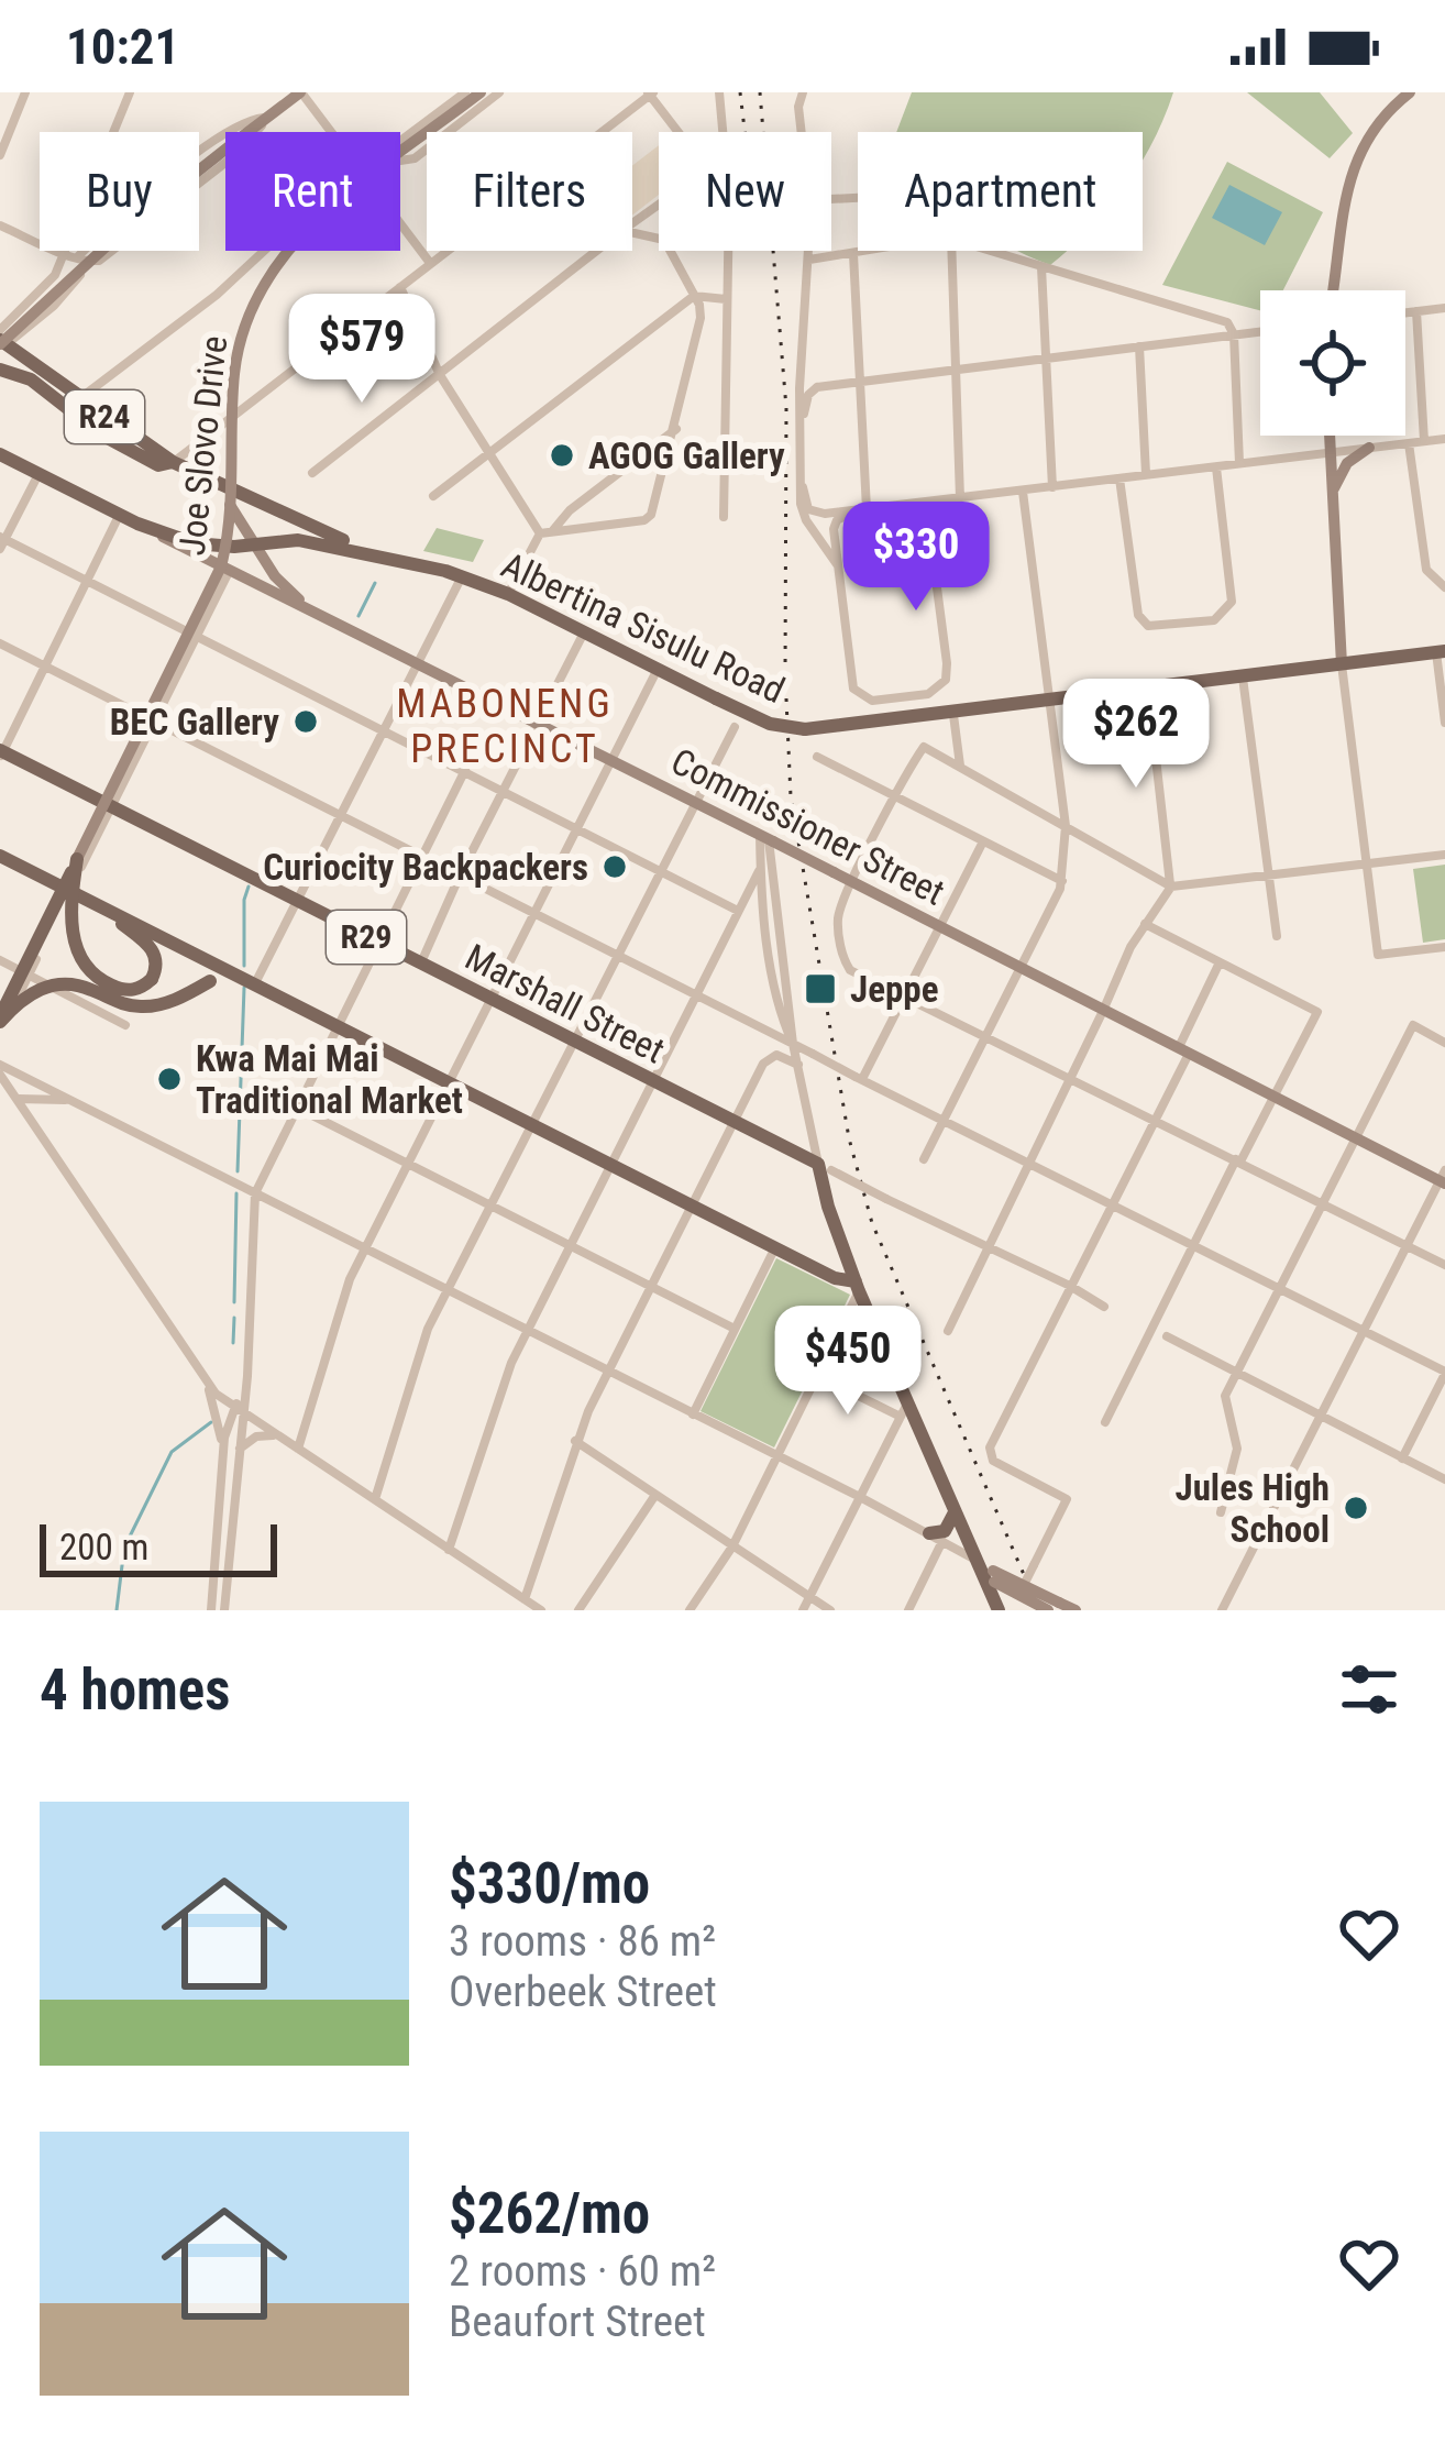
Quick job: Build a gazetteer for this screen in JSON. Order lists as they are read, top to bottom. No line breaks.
{"streets":{"main road":["R24","Joe Slovo Drive","Albertina Sisulu Road","Commissioner Street","R29","Marshall Street"]},"crossings":[["Albertina Sisulu Road","Commissioner Street"]],"districts":["MABONENG PRECINCT"],"places":{"other":["AGOG Gallery","BEC Gallery","Curiocity Backpackers","Kwa Mai Mai Traditional Market","Jules High School"],"transit":["Jeppe"]},"scale_bar":"200 m","page":{"status":"10:21","chip":["Buy","Rent","Filters","New","Apartment"],"price":["$579","$330","$262","$450"],"scale":"200 m","heading":"4 homes","list":[{"name":"$330/mo","note":"3 rooms · 86 m² · Overbeek Street"},{"name":"$262/mo","note":"2 rooms · 60 m² · Beaufort Street"}]}}
